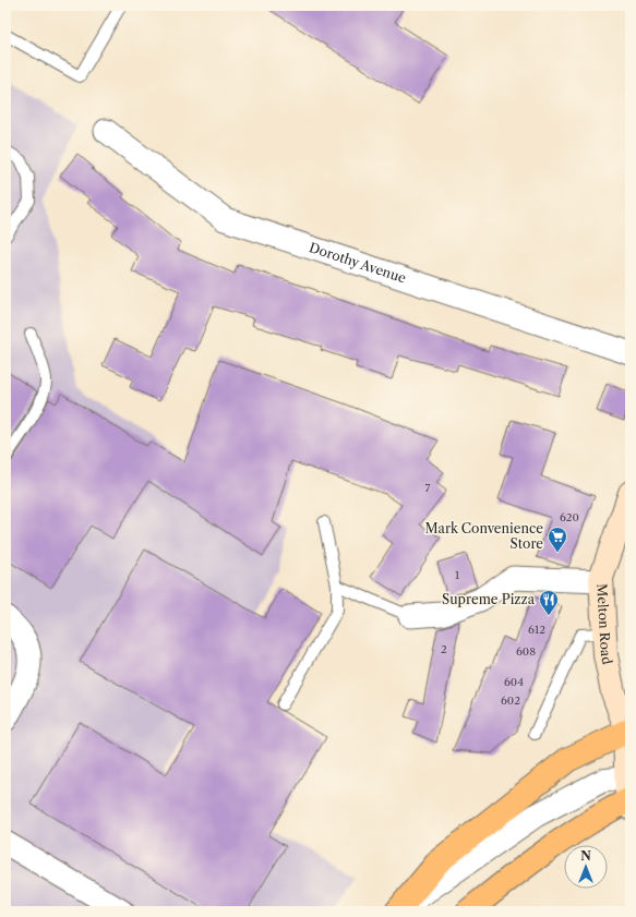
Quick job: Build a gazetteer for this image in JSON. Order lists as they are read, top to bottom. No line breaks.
{"streets":{"street":["Dorothy Avenue","Melton Road"]},"places":{"supermarket":["Mark Convenience Store"],"restaurant":["Supreme Pizza"]},"house_numbers":["7","620","1","612","2","608","604","602"],"north":"top"}
